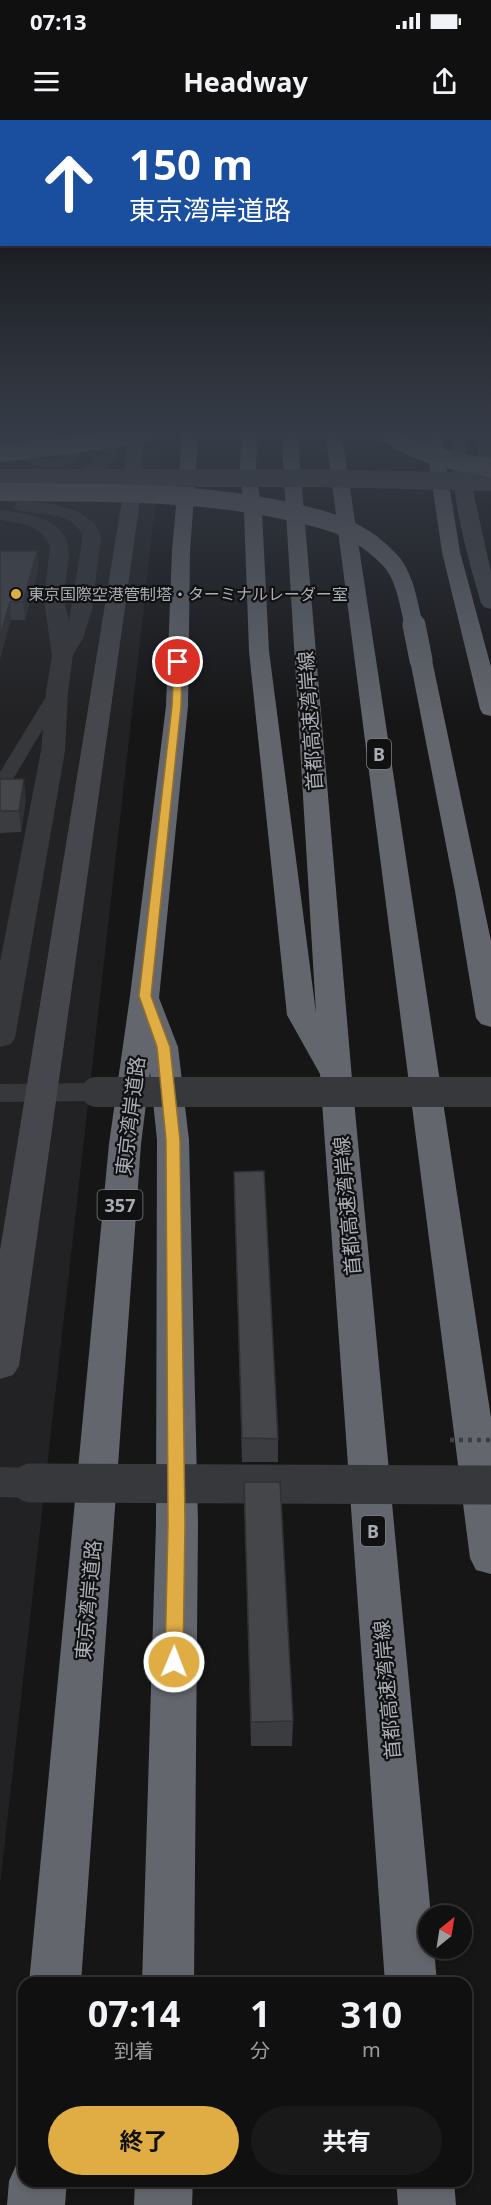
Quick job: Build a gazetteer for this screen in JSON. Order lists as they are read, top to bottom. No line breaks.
{"streets":{"highway":["首都高速湾岸線","B","東京湾岸道路","357"]},"places":["東京国際空港管制塔・ターミナルレーダー室"],"north":"top right","page":{"status":"07:13","header":"Headway","turn":["150 m","東京湾岸道路"],"eta":["07:14","到着","1","分","310","m"],"buttons":["終了","共有"]}}
